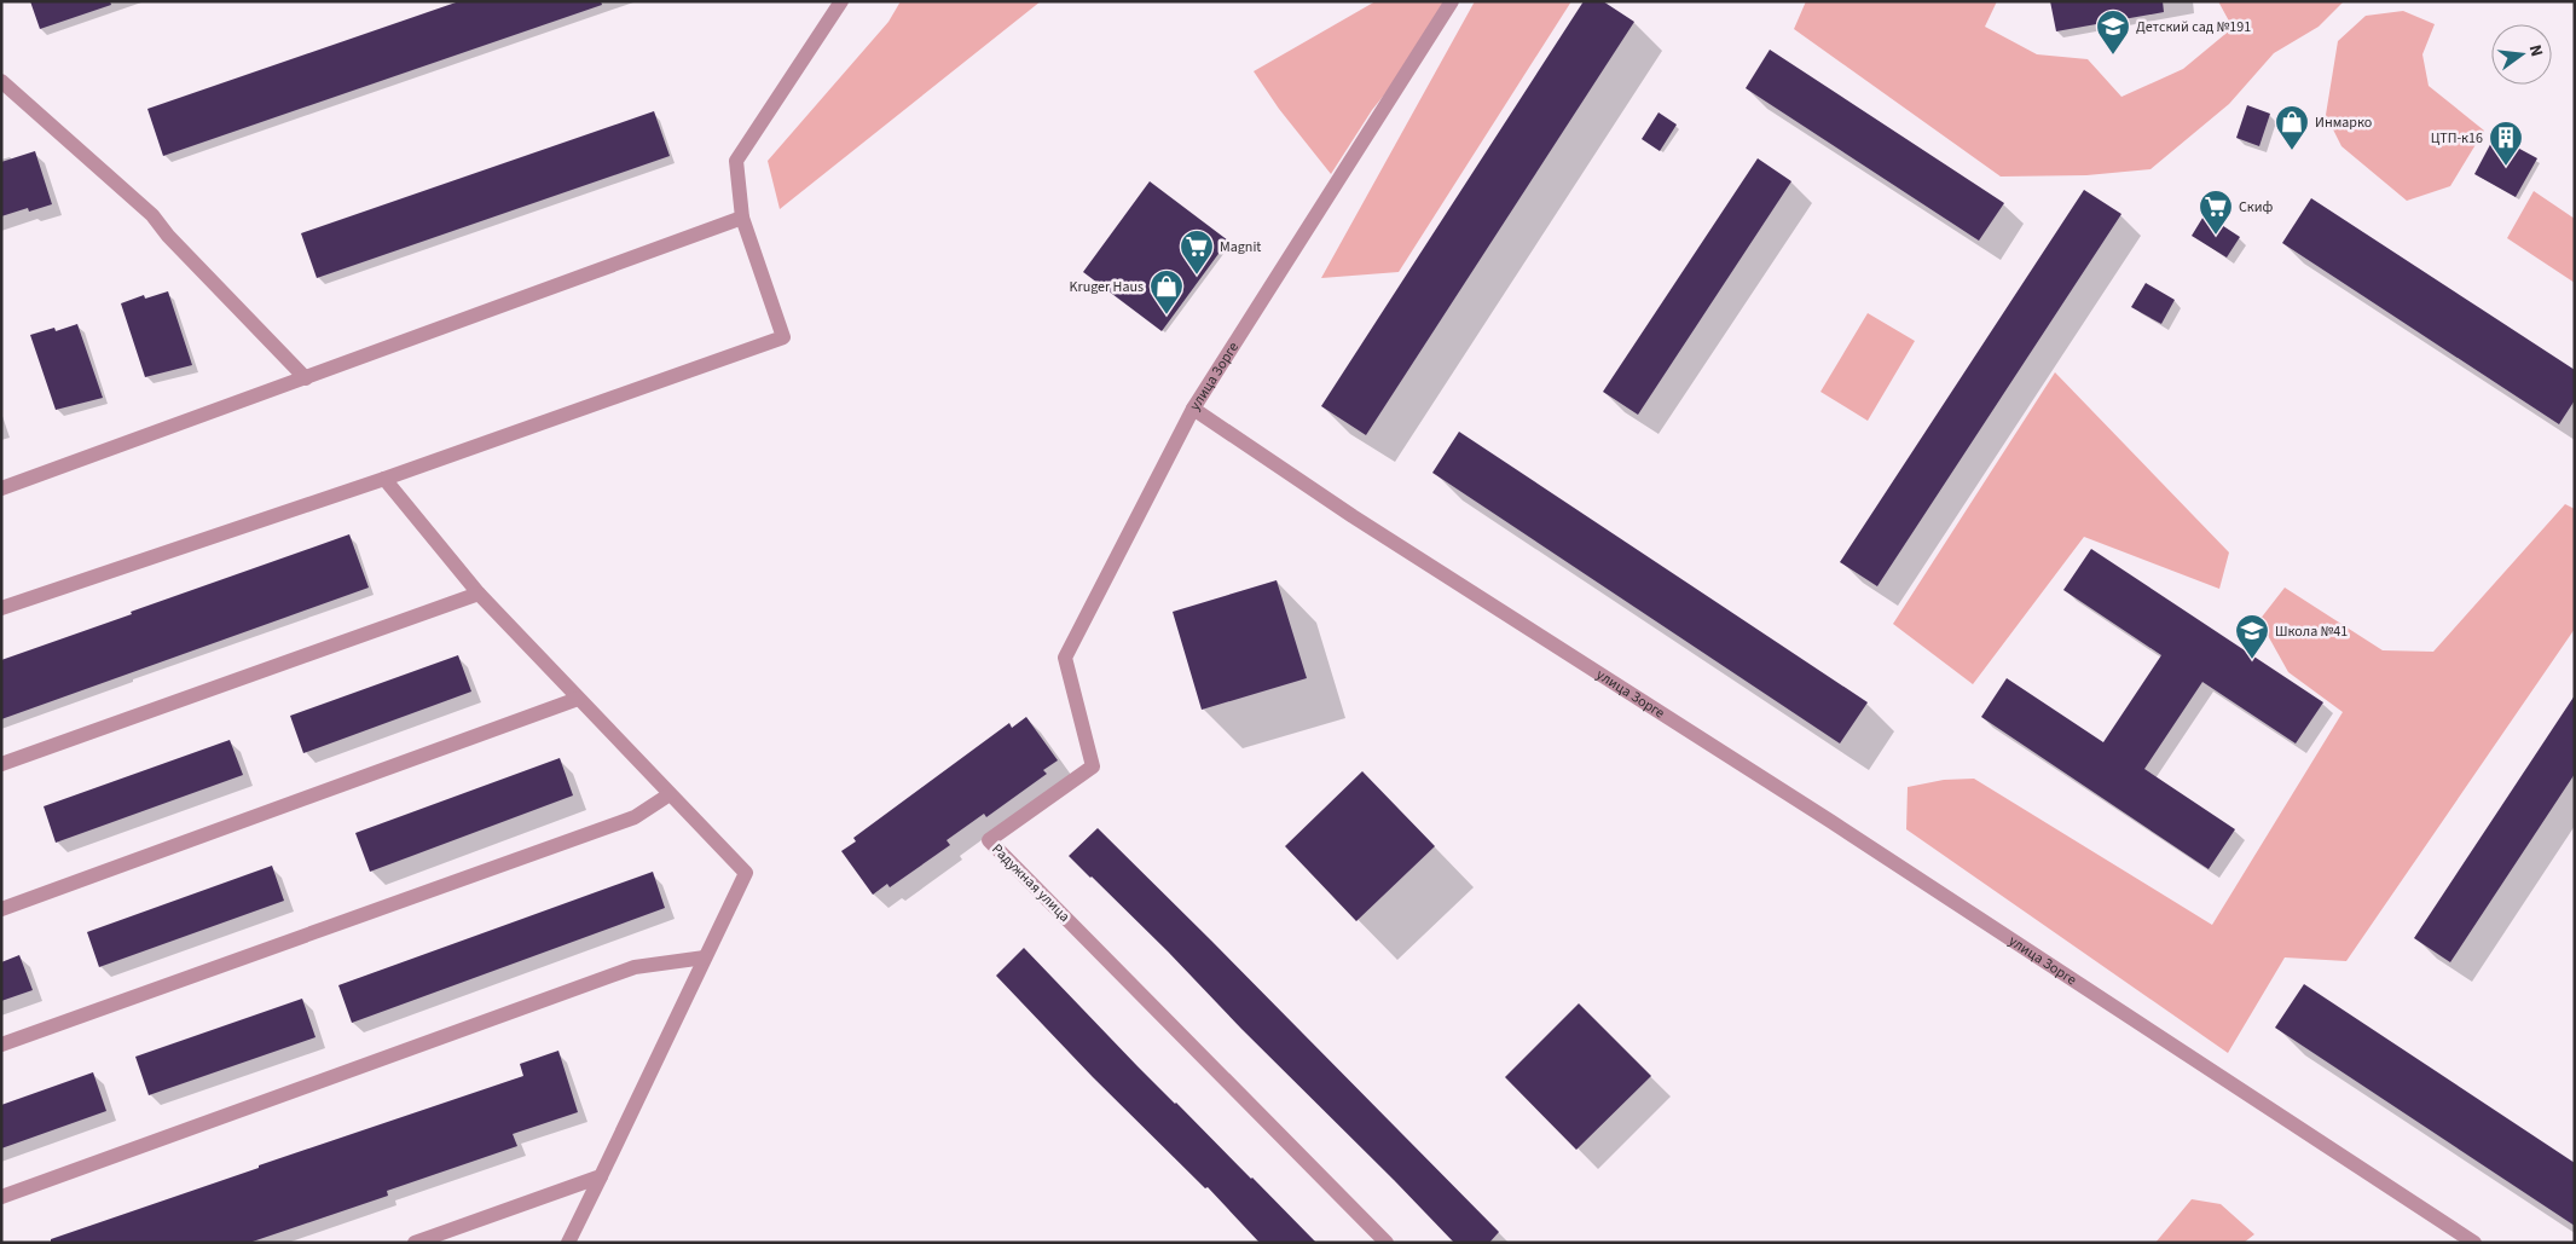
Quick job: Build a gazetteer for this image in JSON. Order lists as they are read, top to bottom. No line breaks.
{"streets":{"street":["улица Зорге","Радужная улица"]},"crossings":[["улица Зорге","Радужная улица"]],"places":{"school or university":["Детский сад №191","Школа №41"],"shop":["Инмарко","Kruger Haus"],"building":["ЦТП-к16"],"supermarket":["Скиф","Magnit"]},"north":"right"}
